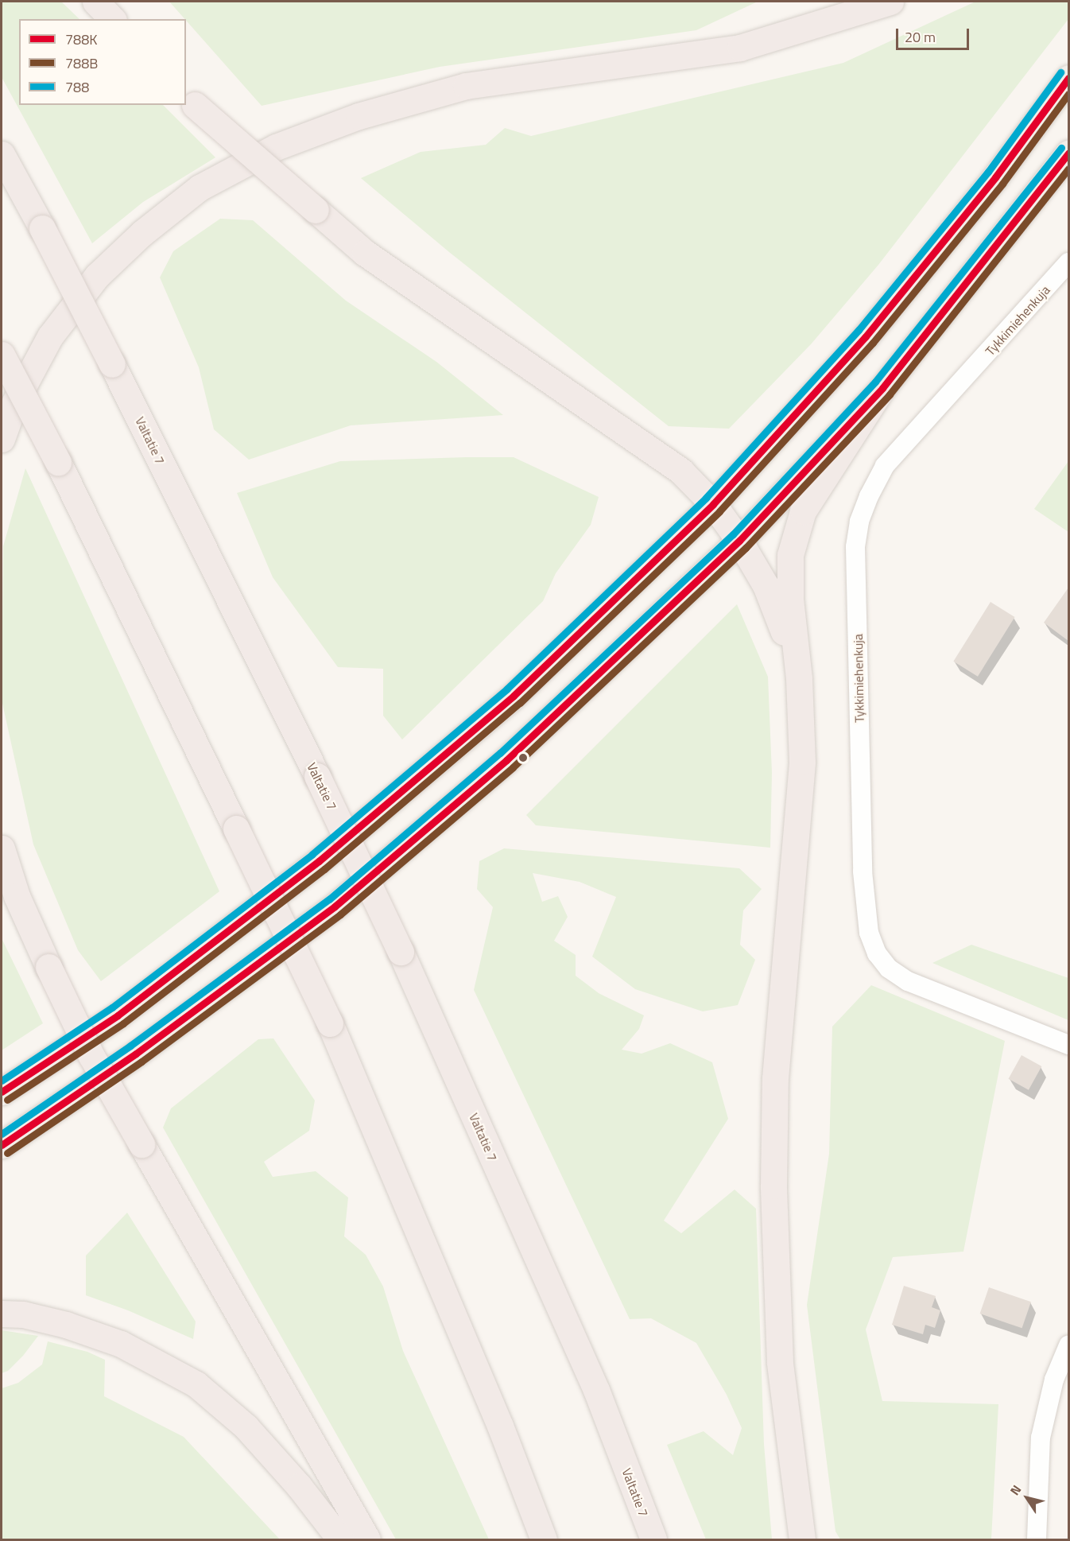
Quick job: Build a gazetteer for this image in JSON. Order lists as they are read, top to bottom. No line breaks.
{"streets":{"highway":["Valtatie 7"],"street":["Tykkimiehenkuja"]},"lines":["transit line 788","transit line 788K","transit line 788B"],"legend":["788K","788B","788"],"scale_bar":"20 m","north":"top left"}
